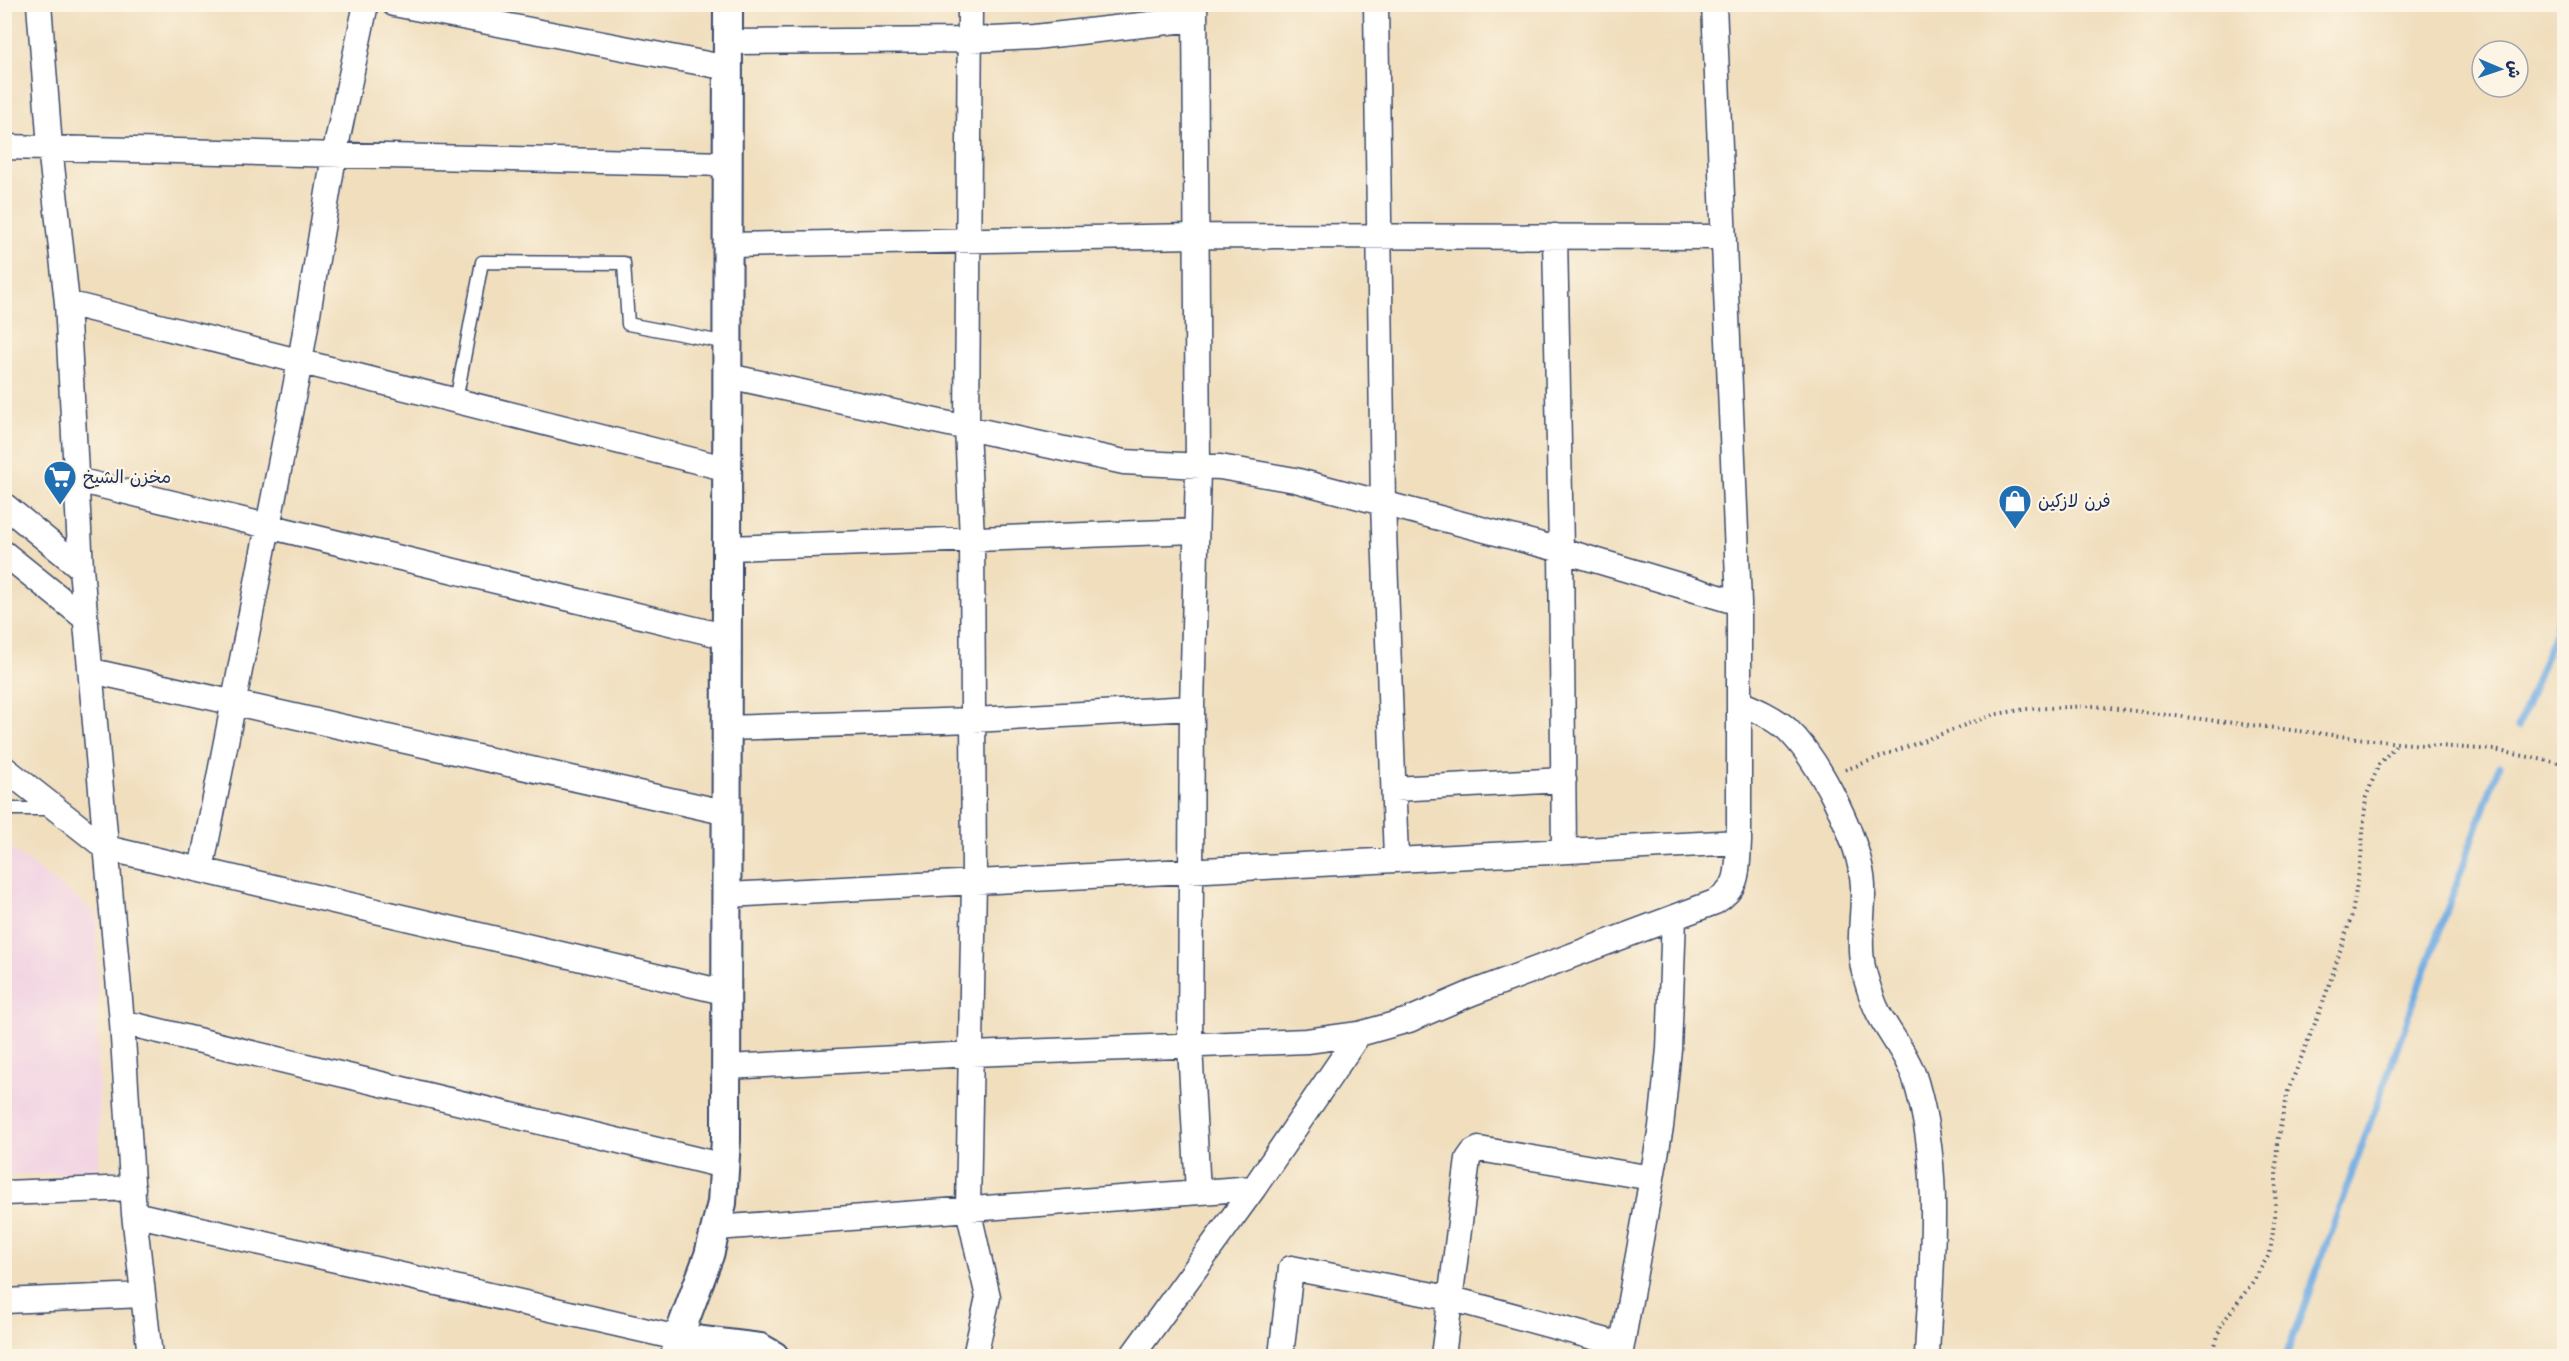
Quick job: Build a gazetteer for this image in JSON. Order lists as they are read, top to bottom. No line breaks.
{"places":{"supermarket":["مخزن الشيخ"],"shop":["فرن لازكين"]},"north":"right"}
